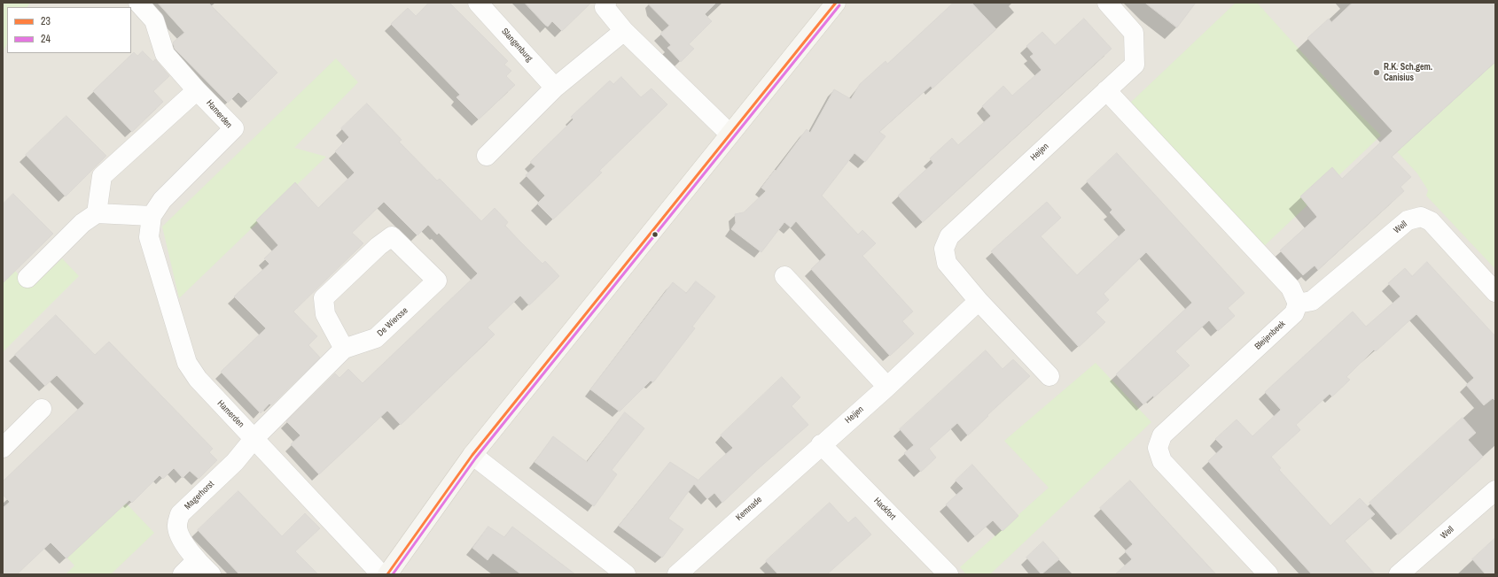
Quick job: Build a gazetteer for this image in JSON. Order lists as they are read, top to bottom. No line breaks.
{"streets":{"street":["Slangenburg","Hamerden","Heijen","Well","De Wiersse","Bleijenbeek","Magerhorst","Kemnade","Hackfort"]},"crossings":[["Hamerden","De Wiersse"],["Hamerden","Magerhorst"],["Heijen","Kemnade"],["Heijen","Hackfort"],["Well","Bleijenbeek"],["De Wiersse","Magerhorst"],["Kemnade","Hackfort"]],"places":["R.K. Sch.gem. Canisius"],"lines":["transit line 23","transit line 24"],"legend":["23","24"]}
